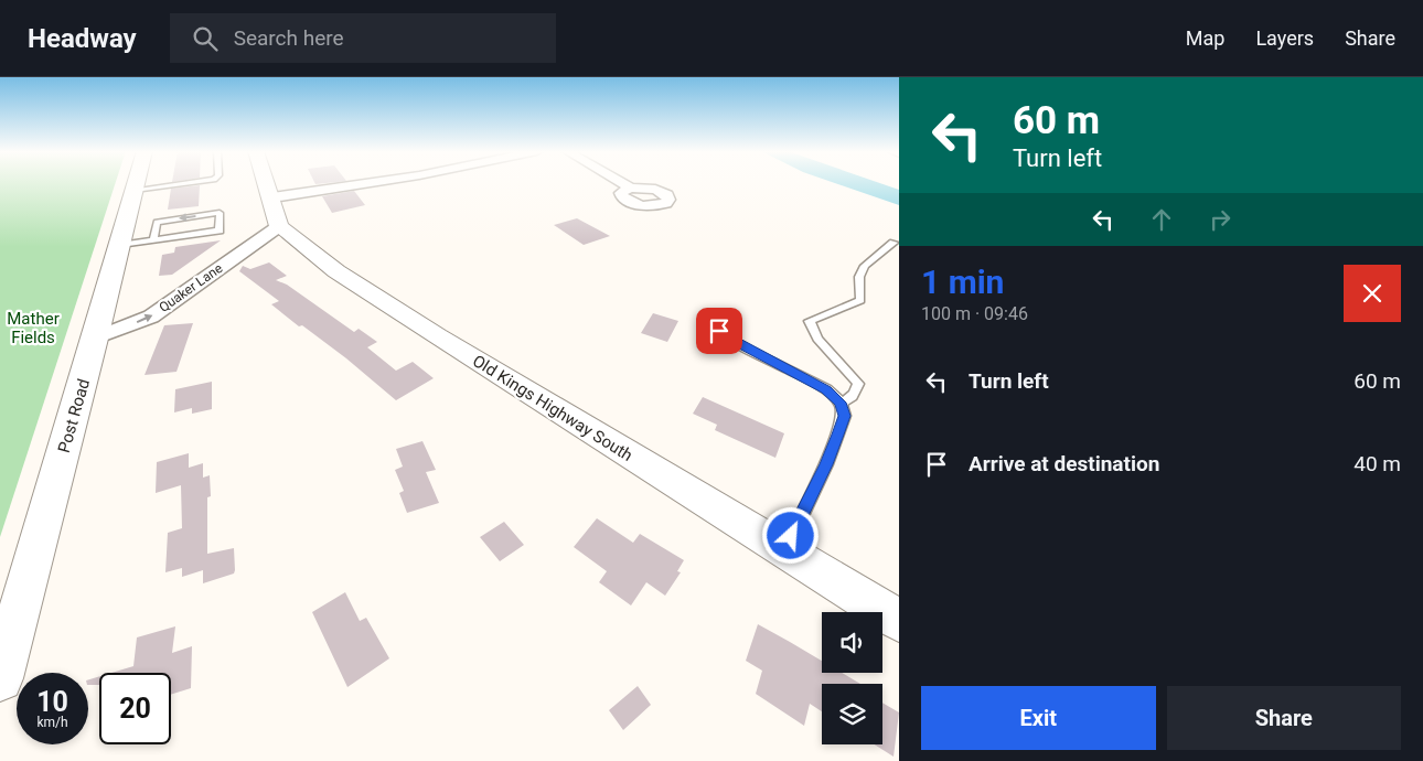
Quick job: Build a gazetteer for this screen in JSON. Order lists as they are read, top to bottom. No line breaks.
{"streets":{"street":["Quaker Lane","Old Kings Highway South","Post Road"]},"crossings":[["Quaker Lane","Old Kings Highway South"],["Quaker Lane","Post Road"]],"one_way":["Quaker Lane"],"parks":["Mather Fields"],"page":{"header":"Headway","search":"Search here","nav":["Map","Layers","Share"],"turn":["60 m","Turn left"],"heading":["1 min","100 m · 09:46"],"list":[{"name":"Turn left","value":"60 m"},{"name":"Arrive at destination","value":"40 m"}],"speed":"10 km/h","limit":"20","buttons":["Exit","Share"]}}
